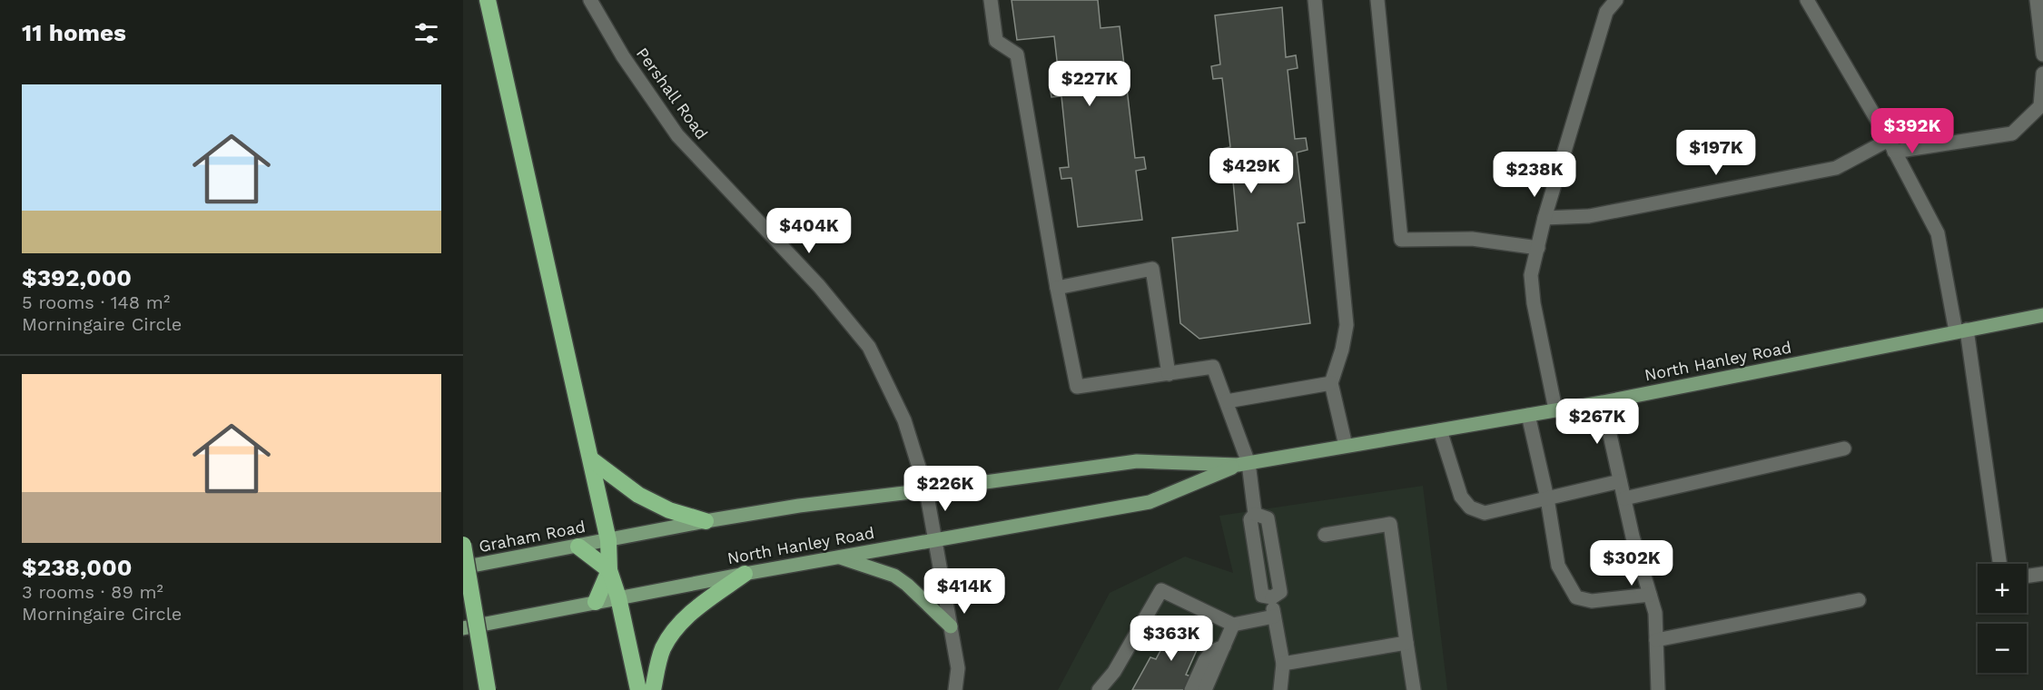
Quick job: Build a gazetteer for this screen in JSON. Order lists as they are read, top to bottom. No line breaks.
{"streets":{"main road":["North Hanley Road","Graham Road"],"street":["Pershall Road"]},"crossings":[["Pershall Road","North Hanley Road"],["North Hanley Road","Graham Road"]],"page":{"heading":"11 homes","price":["$227K","$392K","$197K","$429K","$238K","$404K","$267K","$226K","$302K","$414K","$363K"],"list":[{"name":"$392,000","note":"5 rooms · 148 m² · Morningaire Circle"},{"name":"$238,000","note":"3 rooms · 89 m² · Morningaire Circle"}],"map_buttons":["+","−"]}}
